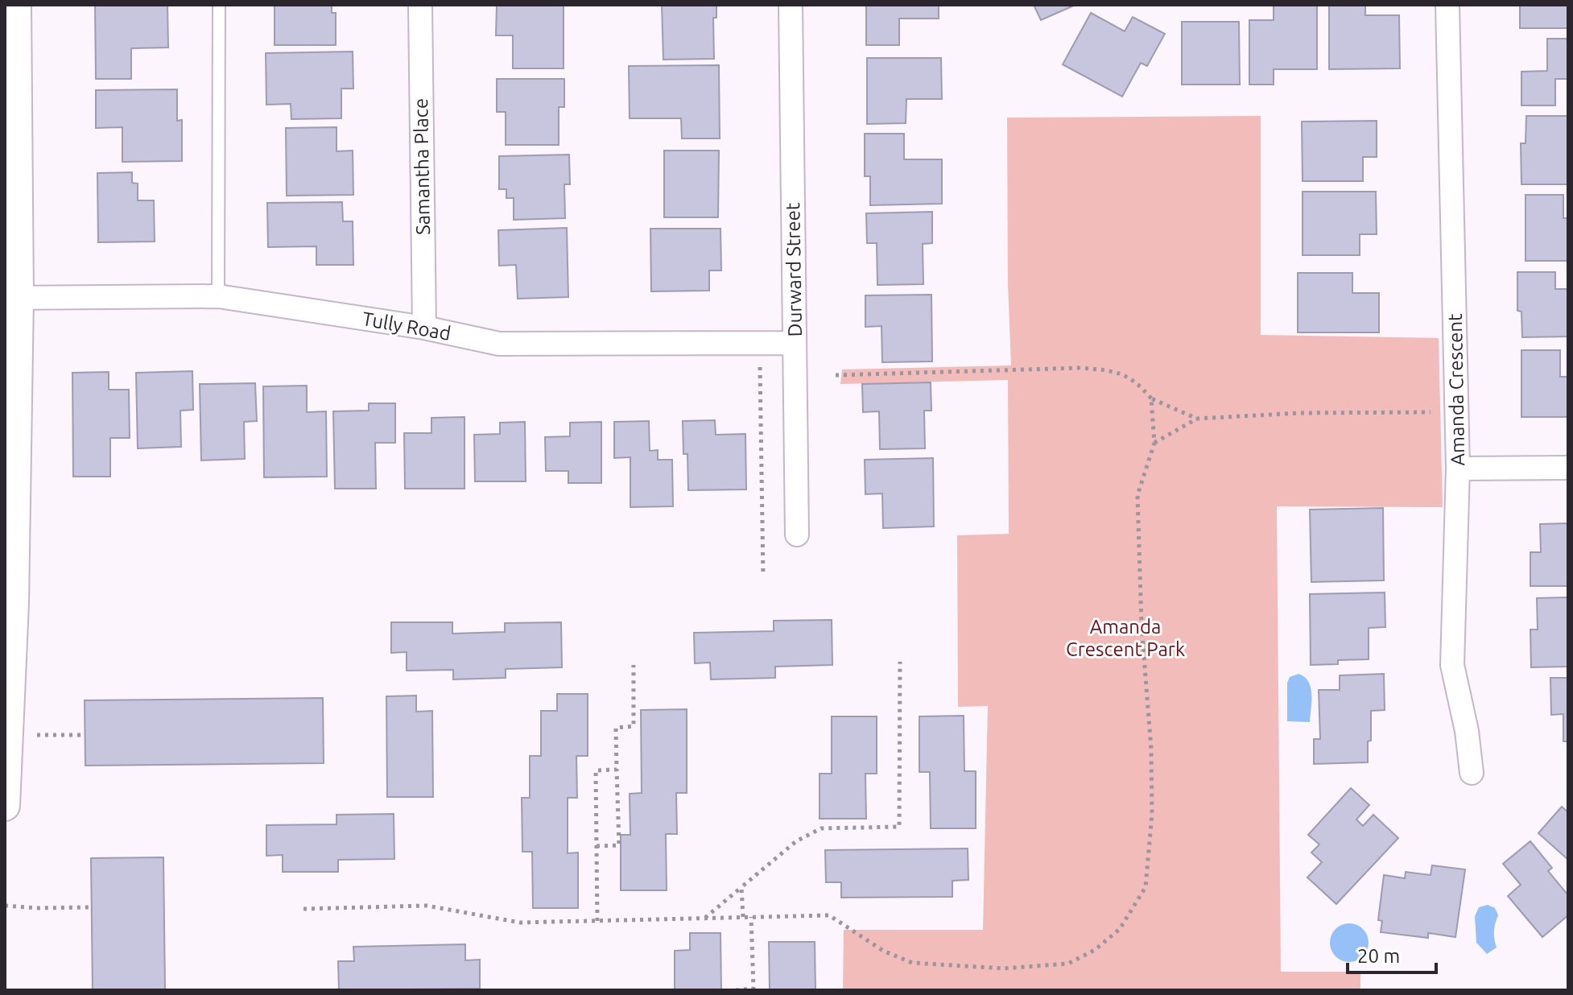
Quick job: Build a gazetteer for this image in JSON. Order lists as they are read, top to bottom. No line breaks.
{"streets":{"street":["Samantha Place","Durward Street","Tully Road","Amanda Crescent"]},"crossings":[["Samantha Place","Tully Road"],["Durward Street","Tully Road"]],"parks":["Amanda Crescent Park"],"scale_bar":"20 m"}
